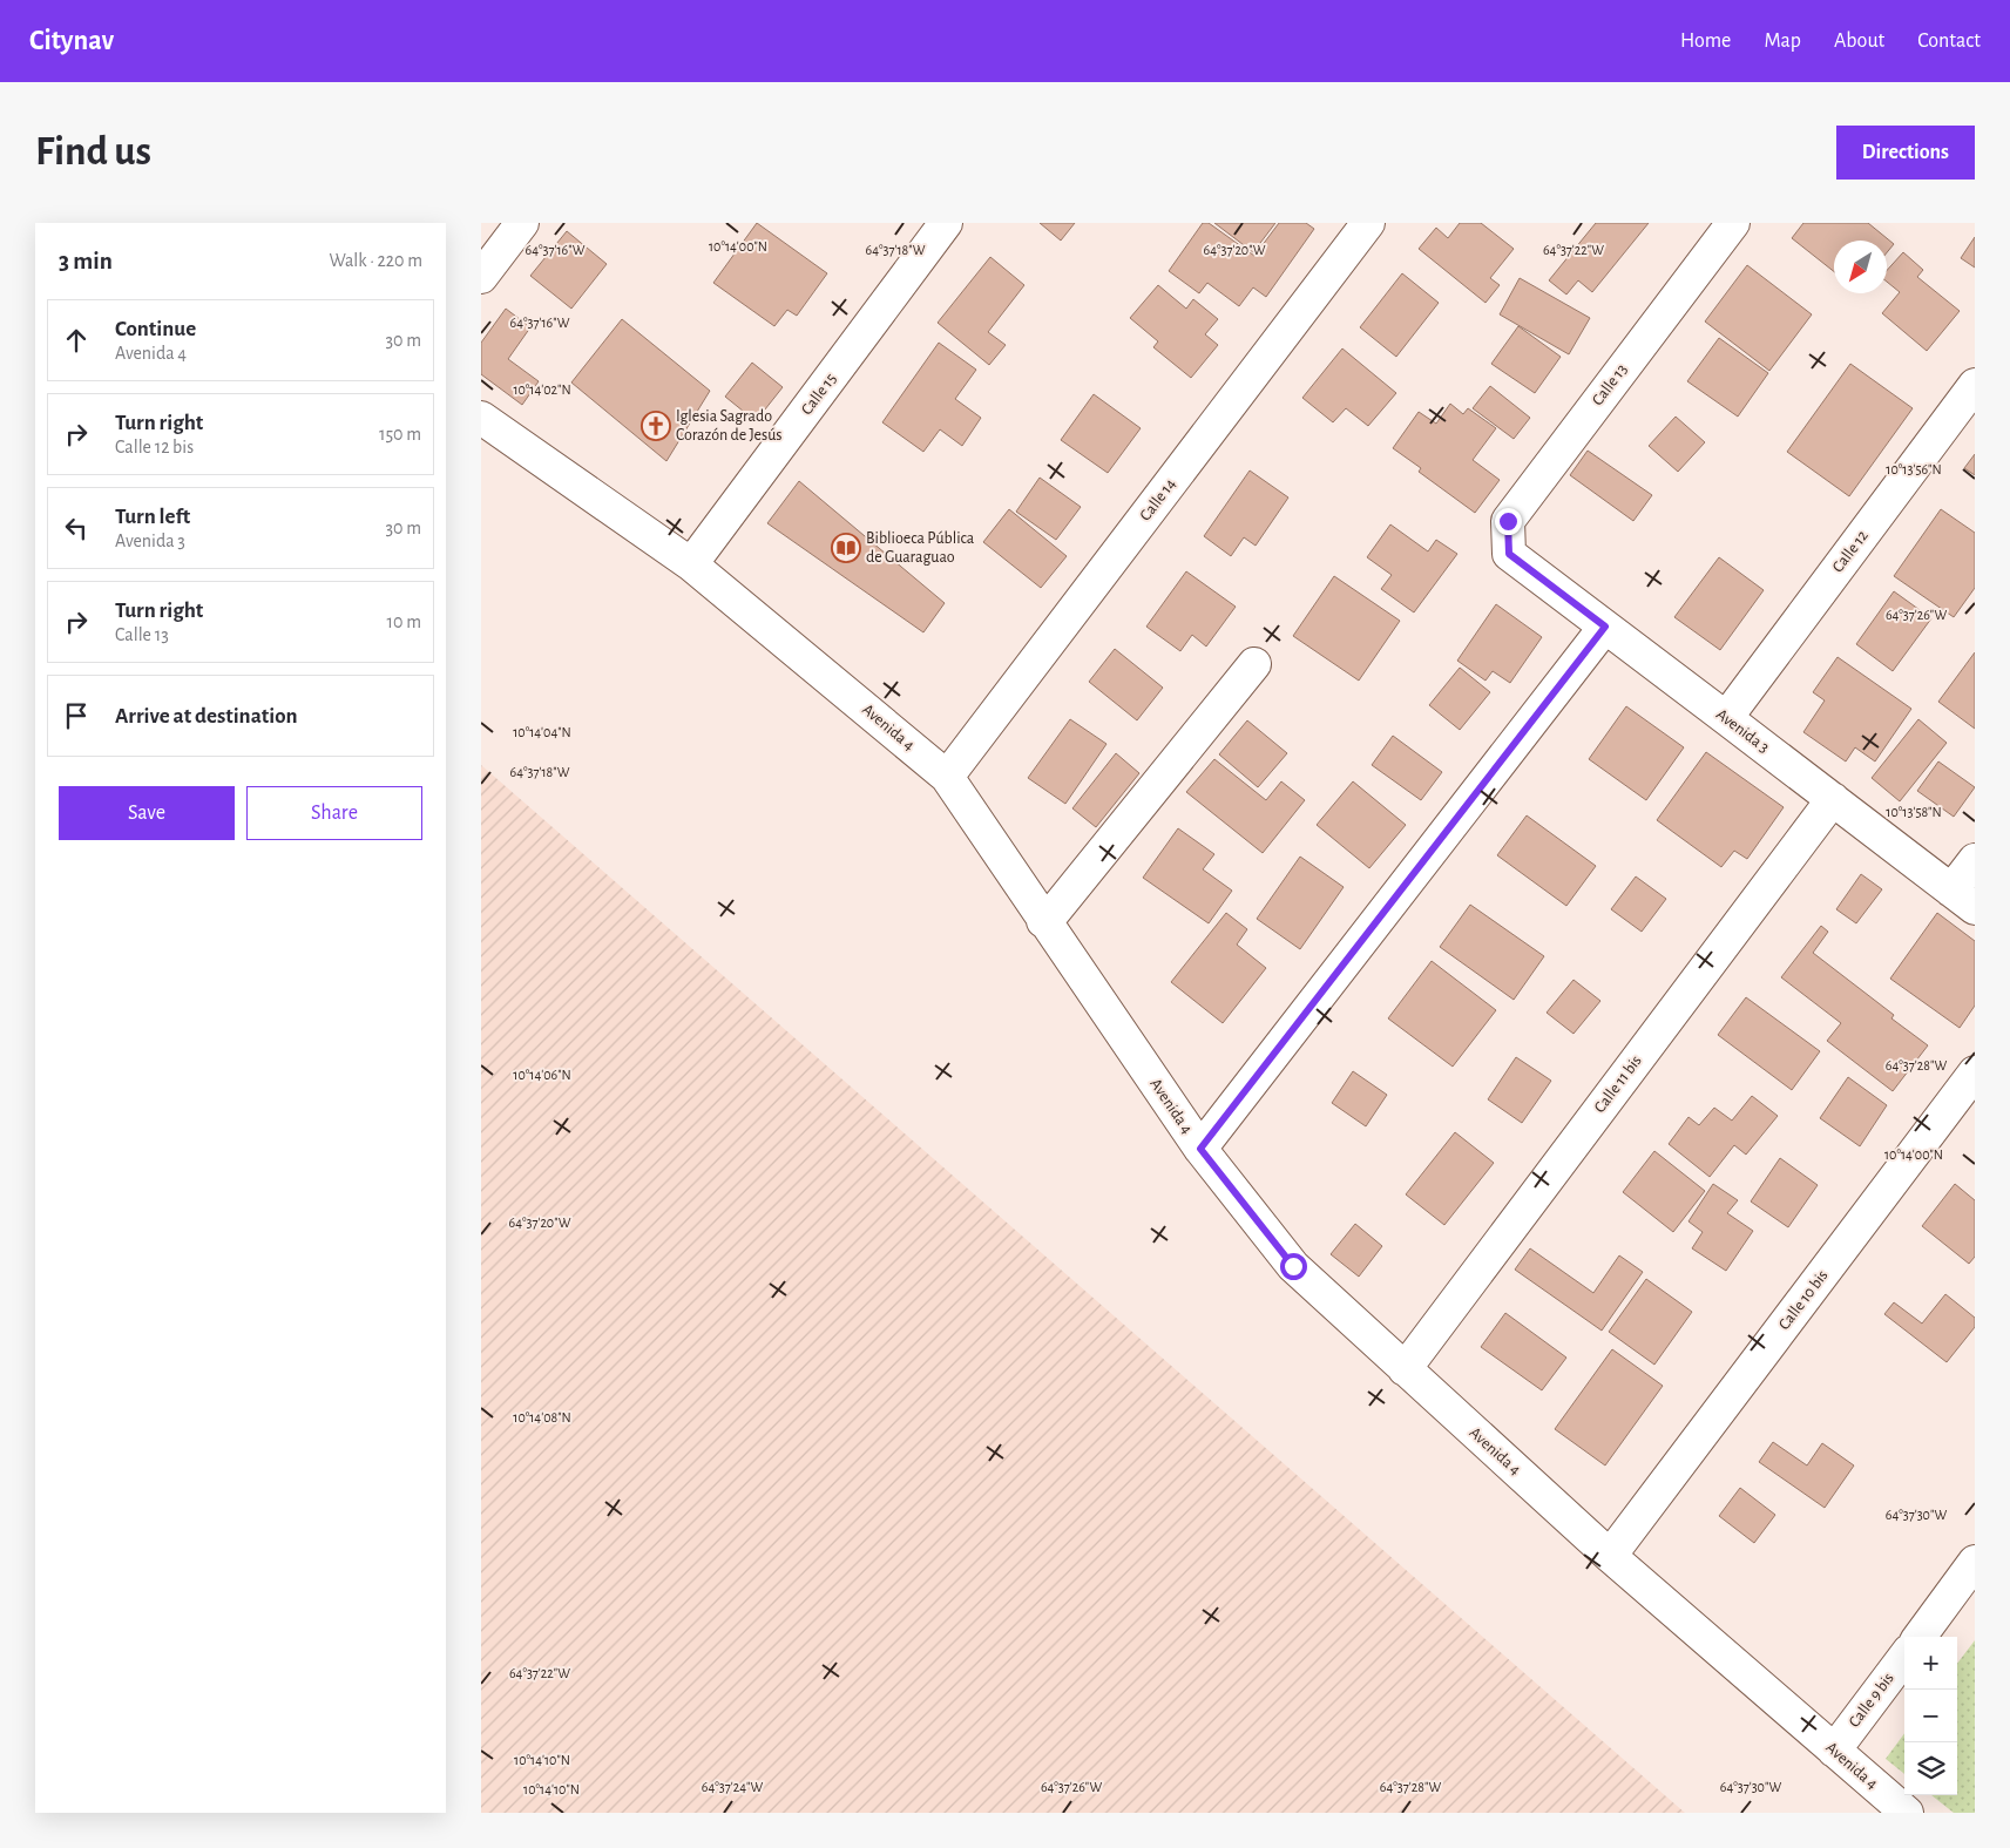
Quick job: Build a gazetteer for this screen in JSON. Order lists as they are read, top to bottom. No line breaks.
{"streets":{"street":["Calle 13","Calle 15","Calle 14","Calle 12","Avenida 4","Avenida 3","Calle 11 bis","Calle 10 bis","Calle 9 bis"]},"crossings":[["Calle 13","Avenida 3"],["Calle 15","Avenida 4"],["Calle 14","Avenida 4"],["Calle 12","Avenida 3"],["Avenida 4","Calle 11 bis"],["Avenida 4","Calle 10 bis"],["Avenida 4","Calle 9 bis"],["Avenida 3","Calle 11 bis"]],"places":{"church":["Iglesia Sagrado Corazón de Jesús"],"library":["Biblioeca Pública de Guaraguao"]},"north":"bottom left","page":{"header":"Citynav","nav":["Home","Map","About","Contact"],"buttons":["Directions",["Save","Share"]],"title":"Find us","heading":["3 min","Walk · 220 m"],"list":[["Continue","Avenida 4","30 m"],["Turn right","Calle 12 bis","150 m"],["Turn left","Avenida 3","30 m"],["Turn right","Calle 13","10 m"],"Arrive at destination"],"map_buttons":["+","−"]},"coordinates":["10°14'00\"N","64°37'16\"W","64°37'18\"W","64°37'20\"W","64°37'22\"W","10°14'02\"N","10°13'56\"N","64°37'26\"W","10°14'04\"N","10°13'58\"N","64°37'28\"W","10°14'06\"N","10°14'08\"N","64°37'30\"W","10°14'10\"N","64°37'24\"W"]}
